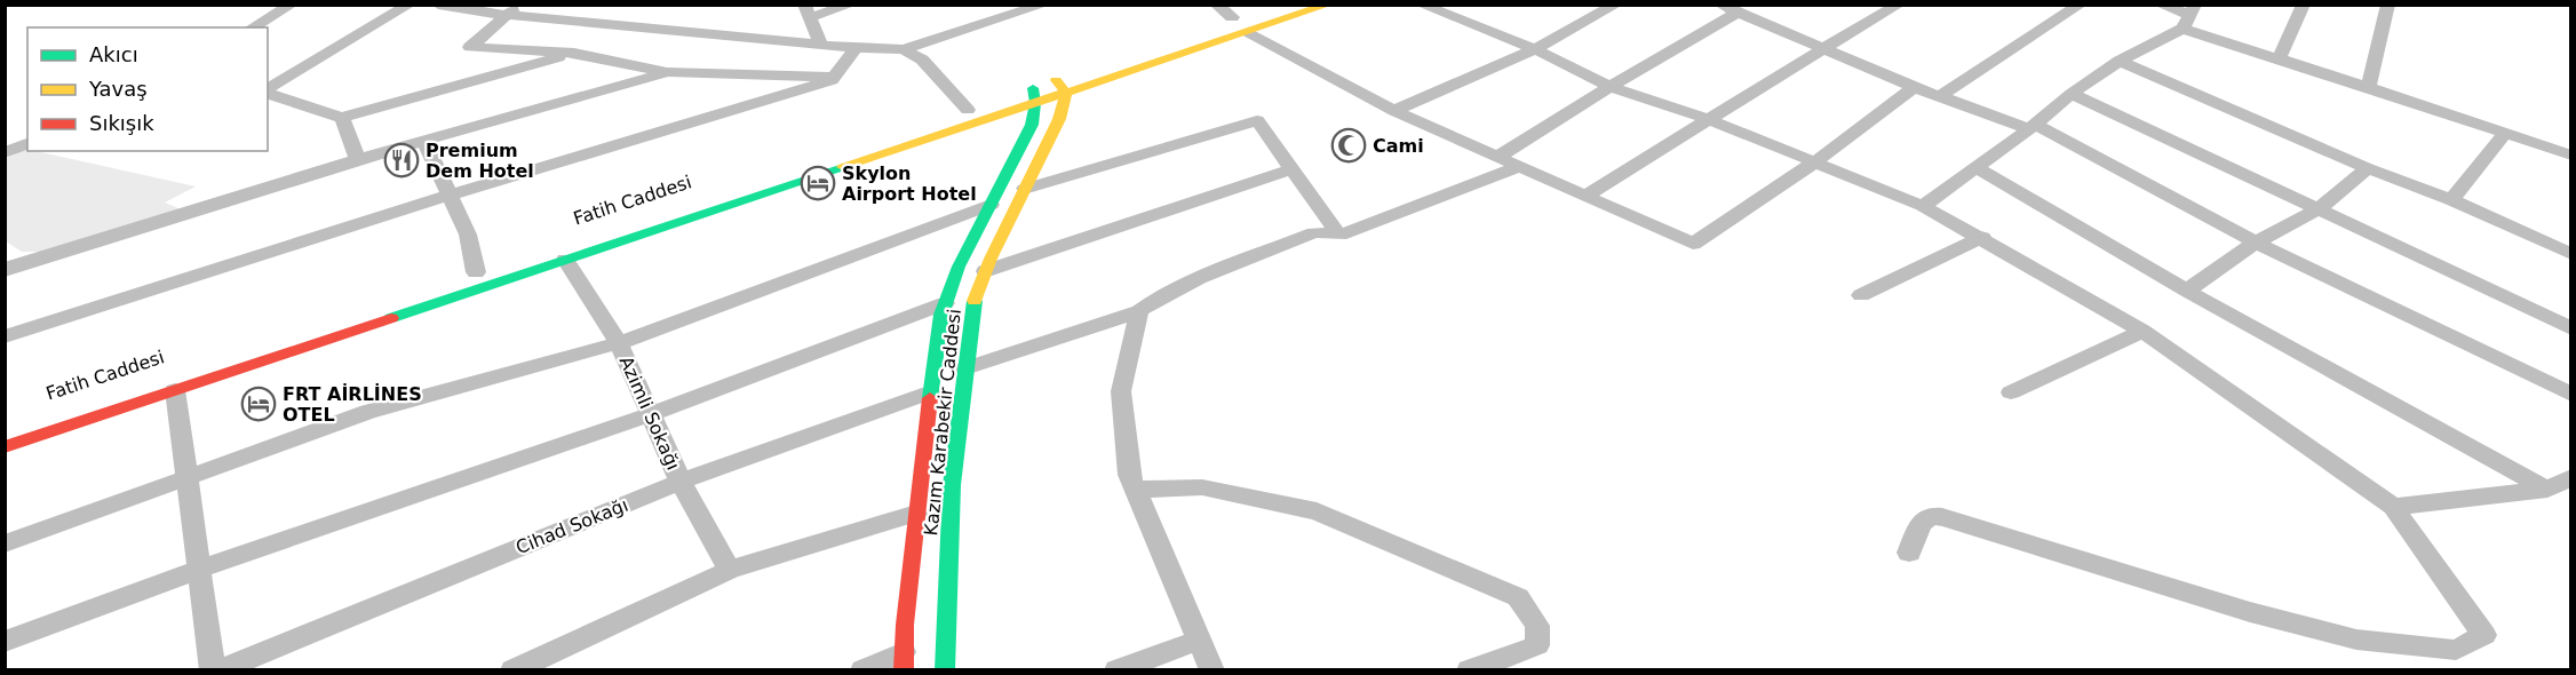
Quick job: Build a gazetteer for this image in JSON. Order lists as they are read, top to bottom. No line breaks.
{"streets":{"main road":["Fatih Caddesi","Kazım Karabekir Caddesi"],"street":["Azimli Sokağı","Cihad Sokağı"]},"crossings":[["Fatih Caddesi","Azimli Sokağı"],["Fatih Caddesi","Kazım Karabekir Caddesi"],["Azimli Sokağı","Cihad Sokağı"],["Kazım Karabekir Caddesi","Cihad Sokağı"]],"places":{"mosque":["Cami"],"restaurant":["Premium Dem Hotel"],"hotel":["Skylon Airport Hotel","FRT AİRLİNES OTEL"]},"legend":["Akıcı","Yavaş","Sıkışık"]}
